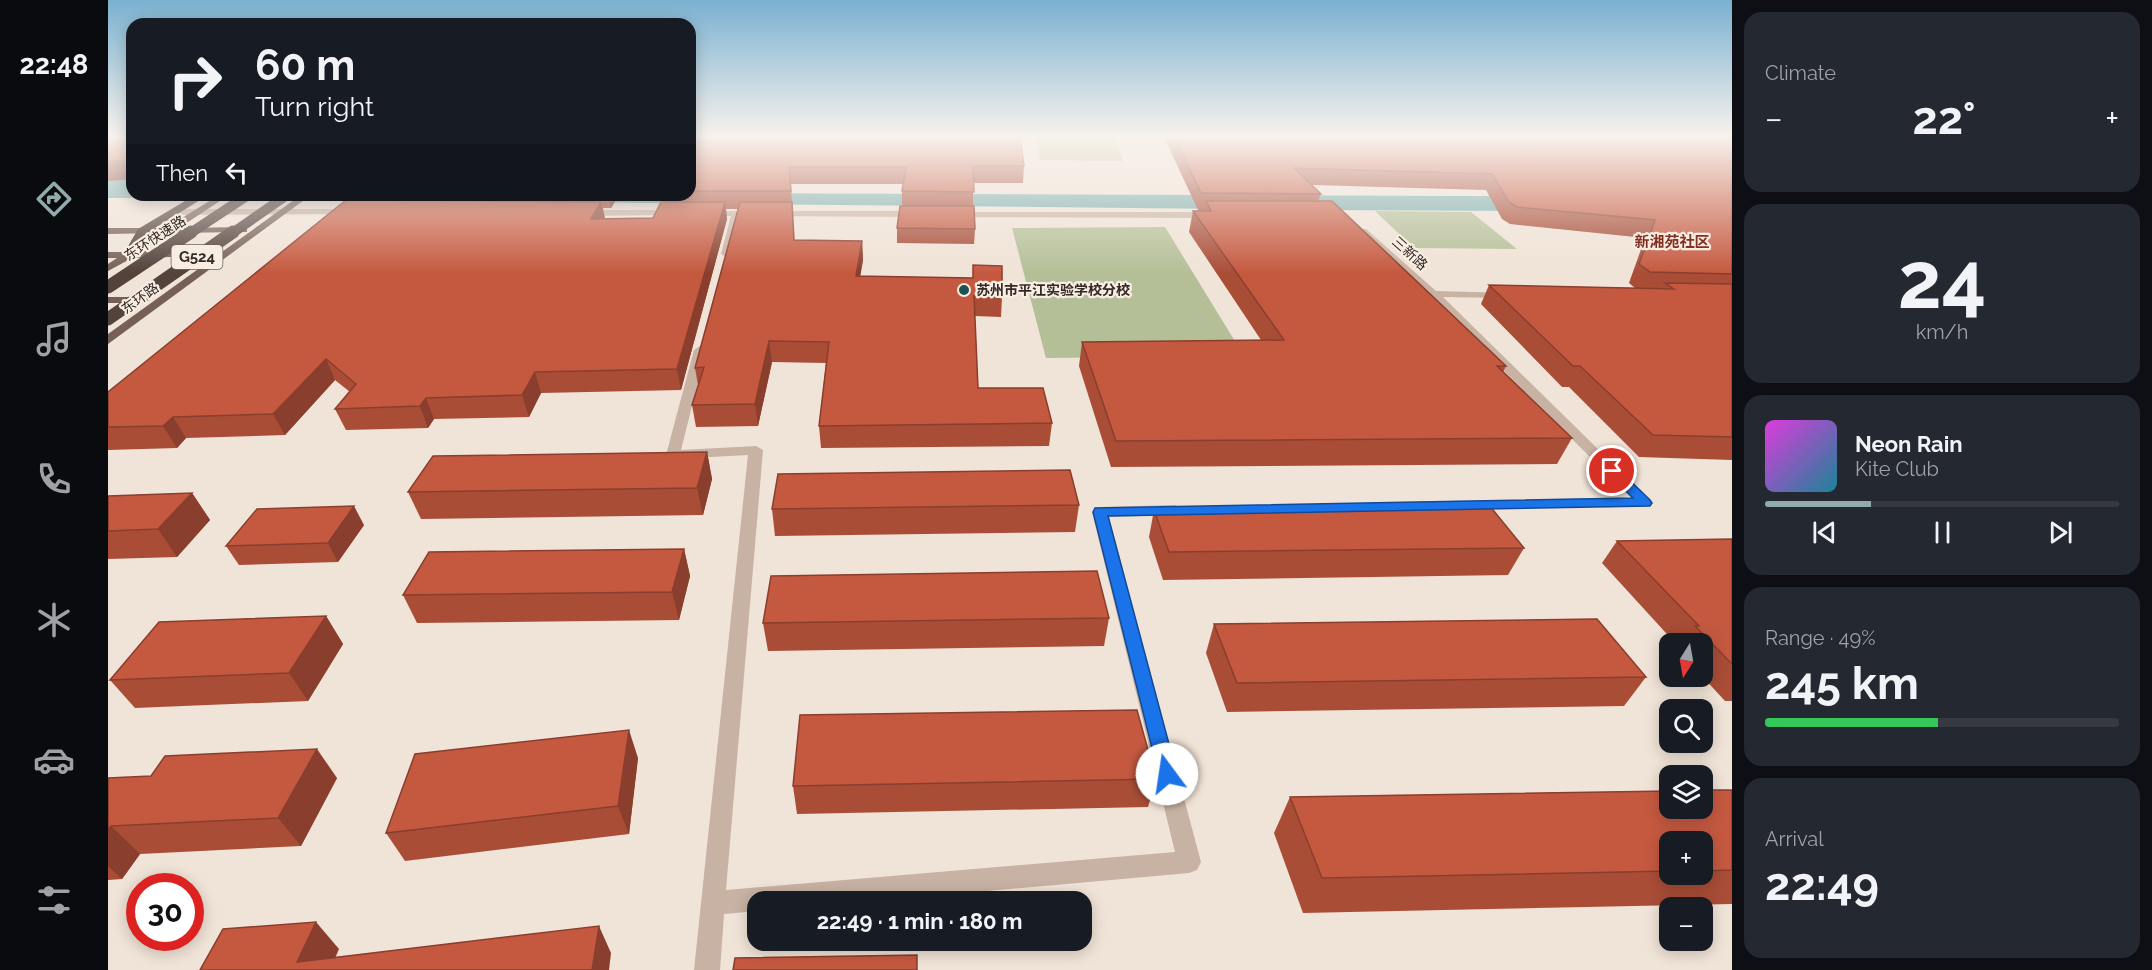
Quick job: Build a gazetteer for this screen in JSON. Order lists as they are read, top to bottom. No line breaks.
{"streets":{"highway":["东环快速路","G524"],"main road":["东环路"],"street":["三新路"]},"districts":["新湘苑社区"],"places":["苏州市平江实验学校分校"],"north":"bottom","page":{"tabs":"22:48","tile":["Climate",["24","km/h"],["Range · 49%","245 km"],["Arrival","22:49"]],"turn":["60 m","Turn right"],"heat":["−","22°","+"],"then":"Then","song":["Neon Rain","Kite Club"],"map_buttons":["+","−"],"limit":"30","trip":"22:49 · 1 min · 180 m"}}
